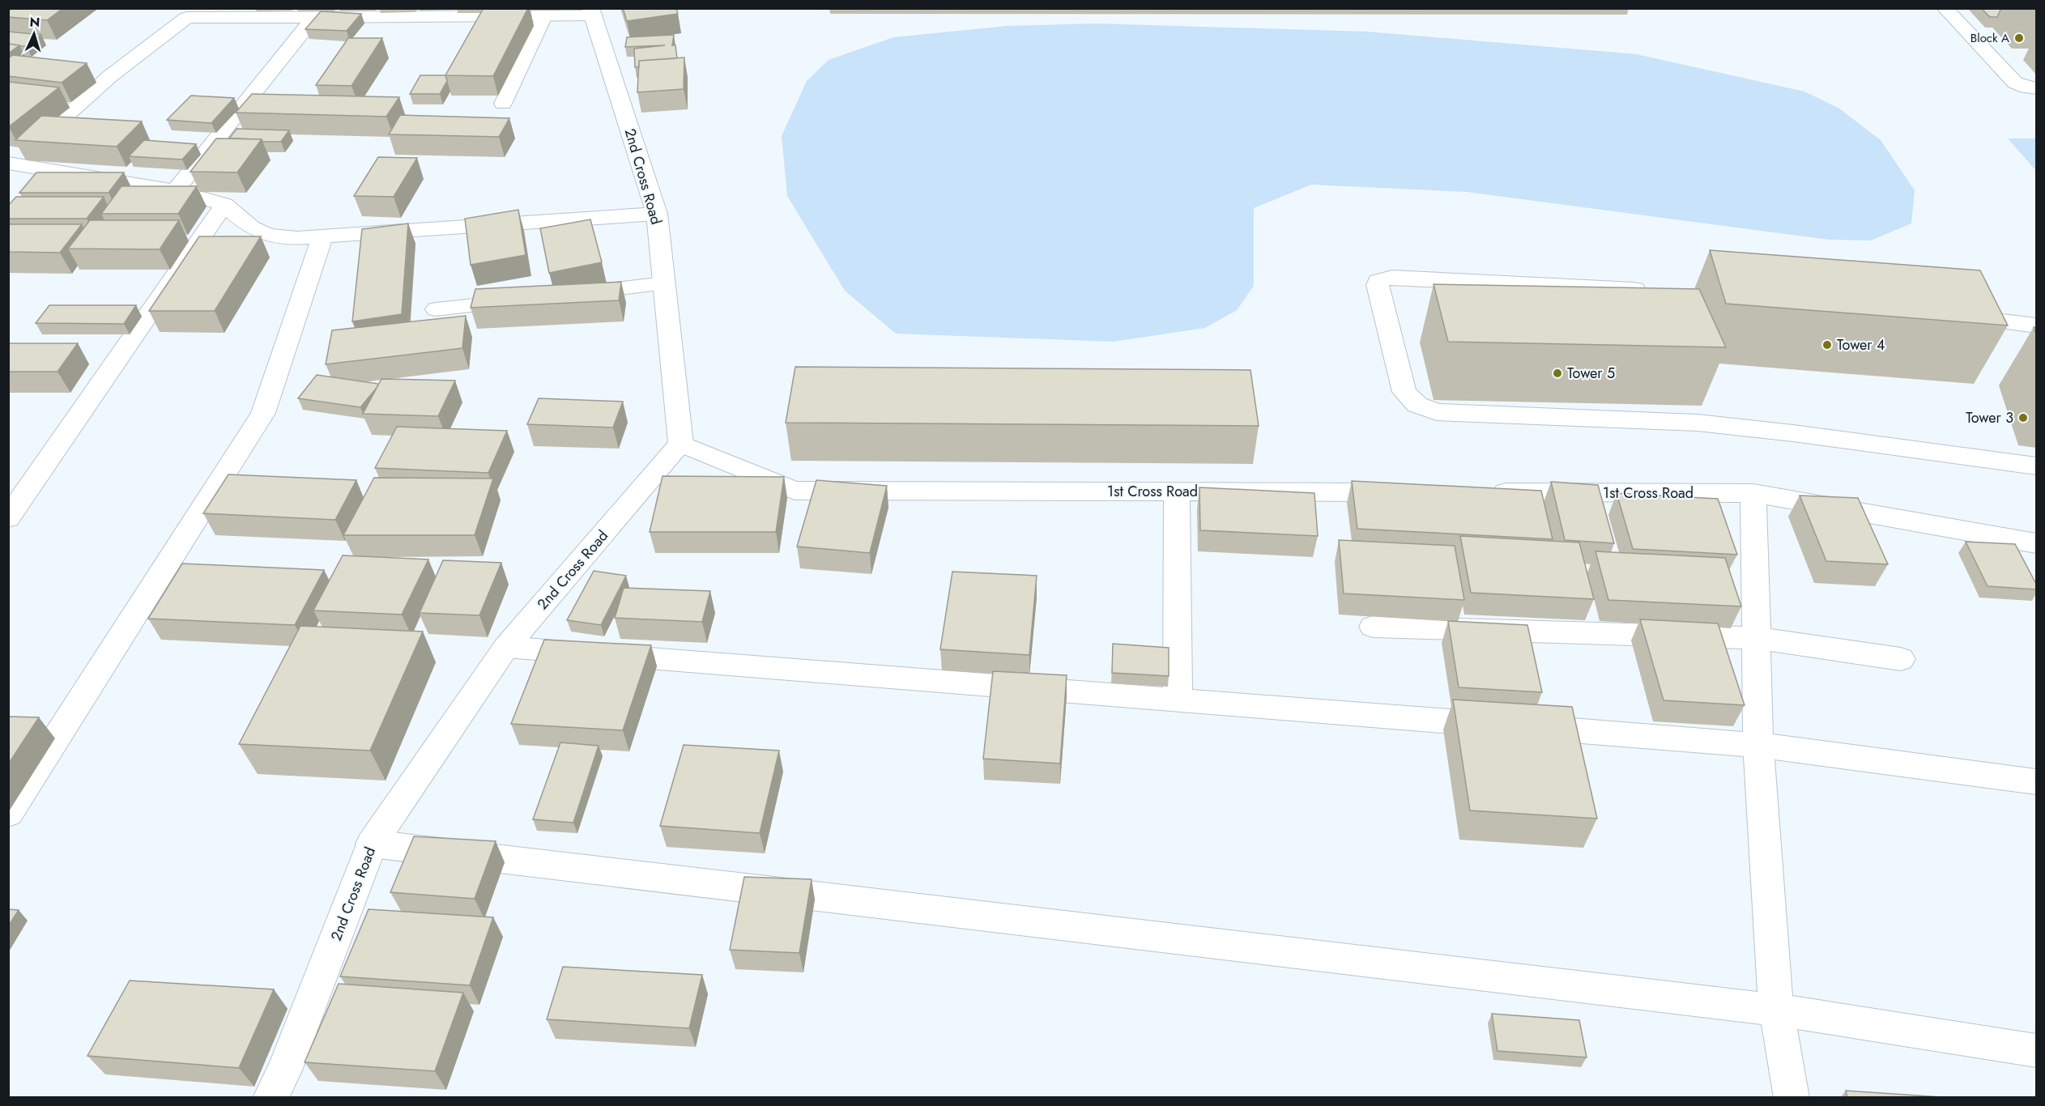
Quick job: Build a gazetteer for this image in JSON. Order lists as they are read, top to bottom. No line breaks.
{"streets":{"street":["2nd Cross Road","1st Cross Road"]},"crossings":[["2nd Cross Road","1st Cross Road"]],"places":["Block A","Tower 4","Tower 5","Tower 3"],"north":"top"}
